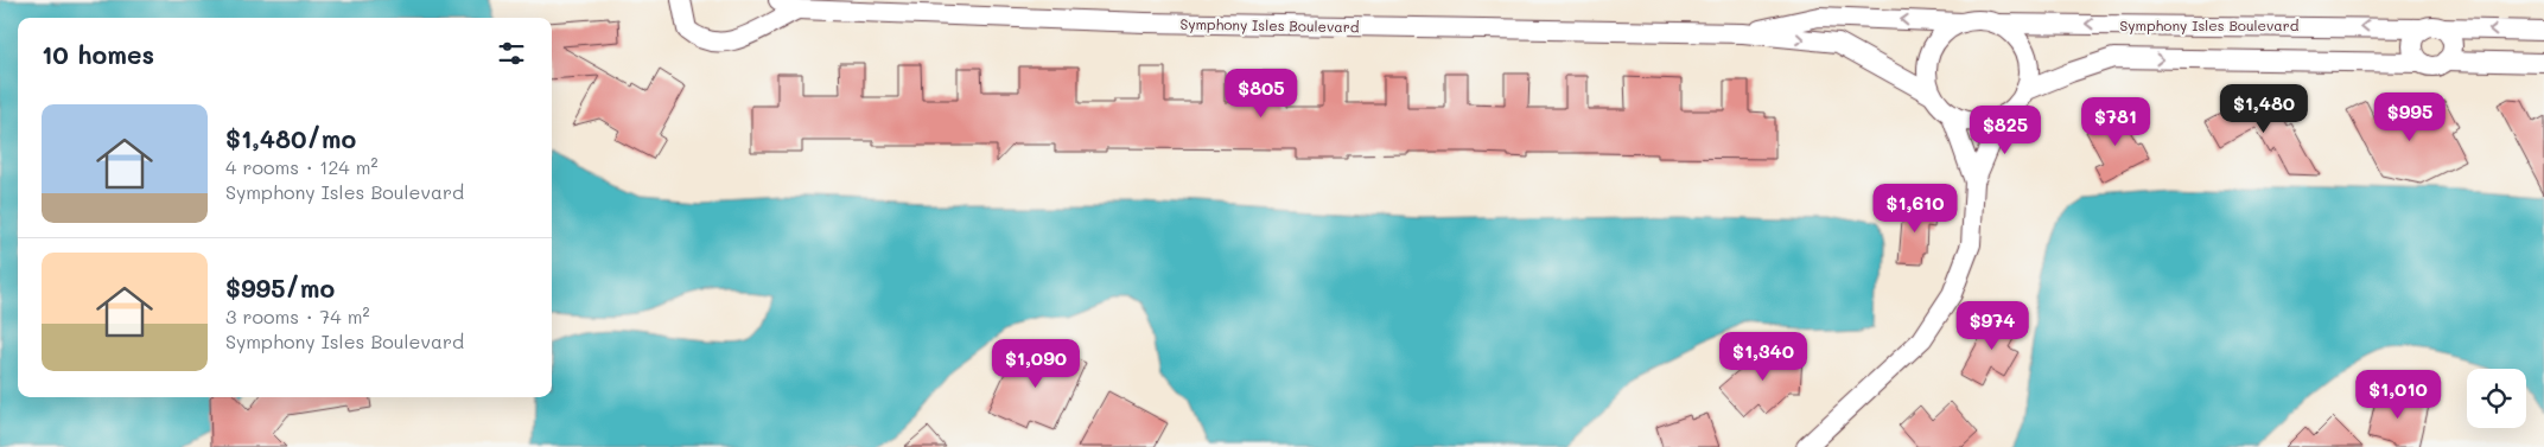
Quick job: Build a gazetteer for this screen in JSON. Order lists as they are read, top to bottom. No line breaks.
{"streets":{"street":["Symphony Isles Boulevard"]},"page":{"heading":"10 homes","price":["$805","$1,480","$995","$781","$825","$1,610","$974","$1,340","$1,090","$1,010"],"list":[{"name":"$1,480/mo","note":"4 rooms · 124 m² · Symphony Isles Boulevard"},{"name":"$995/mo","note":"3 rooms · 74 m² · Symphony Isles Boulevard"}]}}
